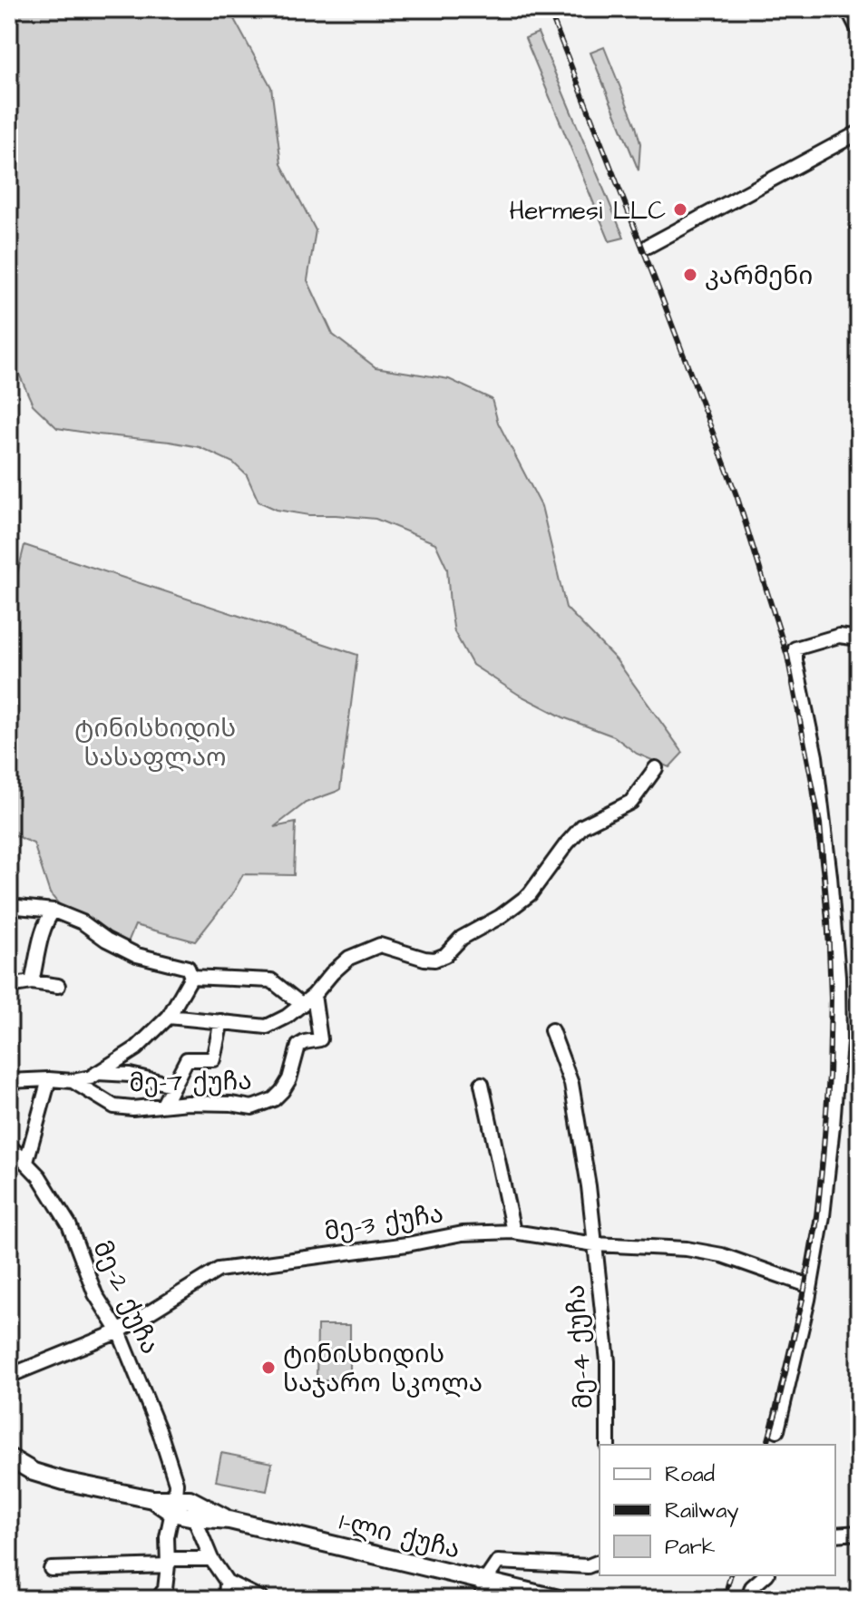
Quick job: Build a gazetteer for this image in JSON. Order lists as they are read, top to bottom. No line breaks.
{"streets":{"main road":["1-ლი ქუჩა"],"street":["მე-7 ქუჩა","მე-3 ქუჩა","მე-2 ქუჩა","მე-4 ქუჩა"]},"crossings":[["მე-3 ქუჩა","მე-2 ქუჩა"],["მე-3 ქუჩა","მე-4 ქუჩა"],["მე-2 ქუჩა","1-ლი ქუჩა"]],"parks":["ტინისხიდის სასაფლაო"],"places":["Hermesi LLC","კარმენი","ტინისხიდის საჯარო სკოლა"],"legend":["Road","Railway","Park"]}
